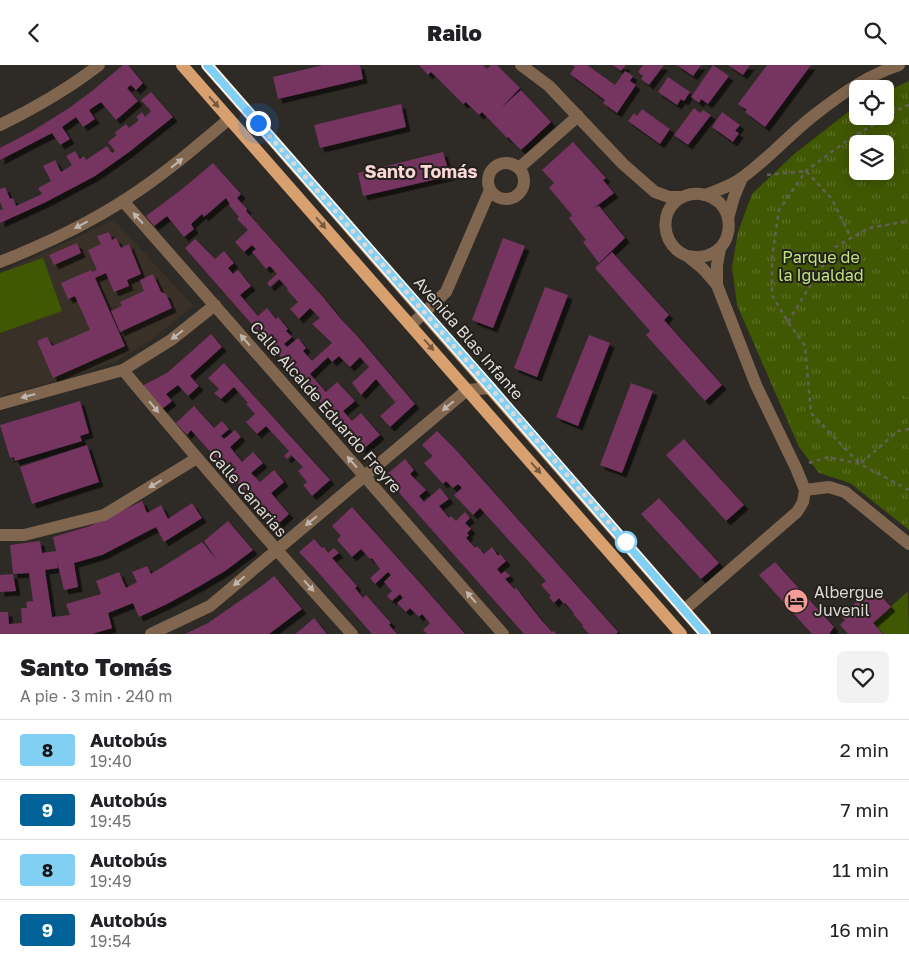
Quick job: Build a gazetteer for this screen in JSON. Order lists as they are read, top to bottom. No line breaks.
{"streets":{"main road":["Avenida Blas Infante"],"street":["Calle Alcalde Eduardo Freyre","Calle Canarias"]},"one_way":["Calle Alcalde Eduardo Freyre","Calle Canarias"],"districts":["Santo Tomás"],"parks":["Parque de la Igualdad"],"places":{"hotel":["Albergue Juvenil"]},"lines":["bus line 8"],"page":{"header":"Railo","heading":["Santo Tomás","A pie · 3 min · 240 m"],"list":[{"mark":"8","name":"Autobús","note":"19:40","value":"2 min"},{"mark":"9","name":"Autobús","note":"19:45","value":"7 min"},{"mark":"8","name":"Autobús","note":"19:49","value":"11 min"},{"mark":"9","name":"Autobús","note":"19:54","value":"16 min"}]}}
